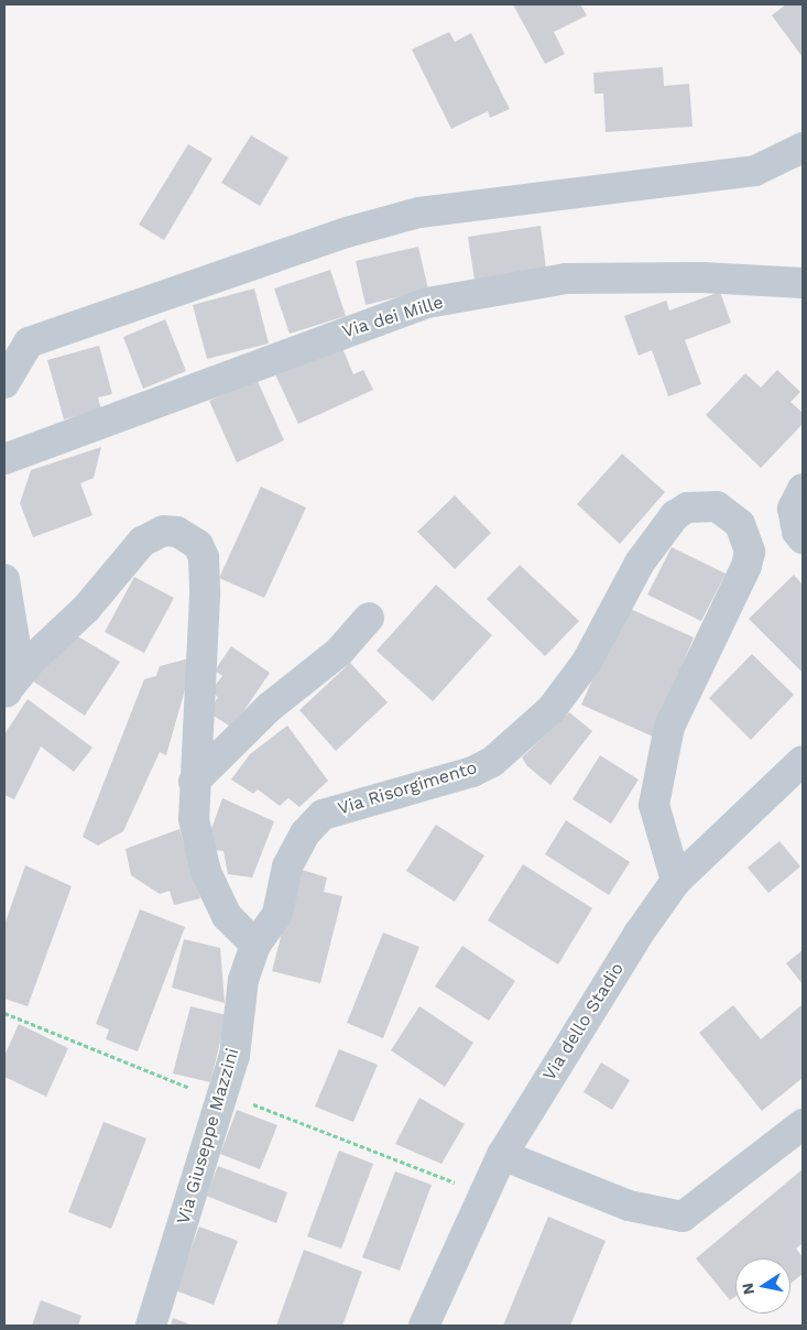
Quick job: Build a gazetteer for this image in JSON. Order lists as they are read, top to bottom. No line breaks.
{"streets":{"street":["Via dei Mille","Via Risorgimento","Via dello Stadio","Via Giuseppe Mazzini"]},"crossings":[["Via Risorgimento","Via dello Stadio"],["Via Risorgimento","Via Giuseppe Mazzini"]],"north":"left"}
